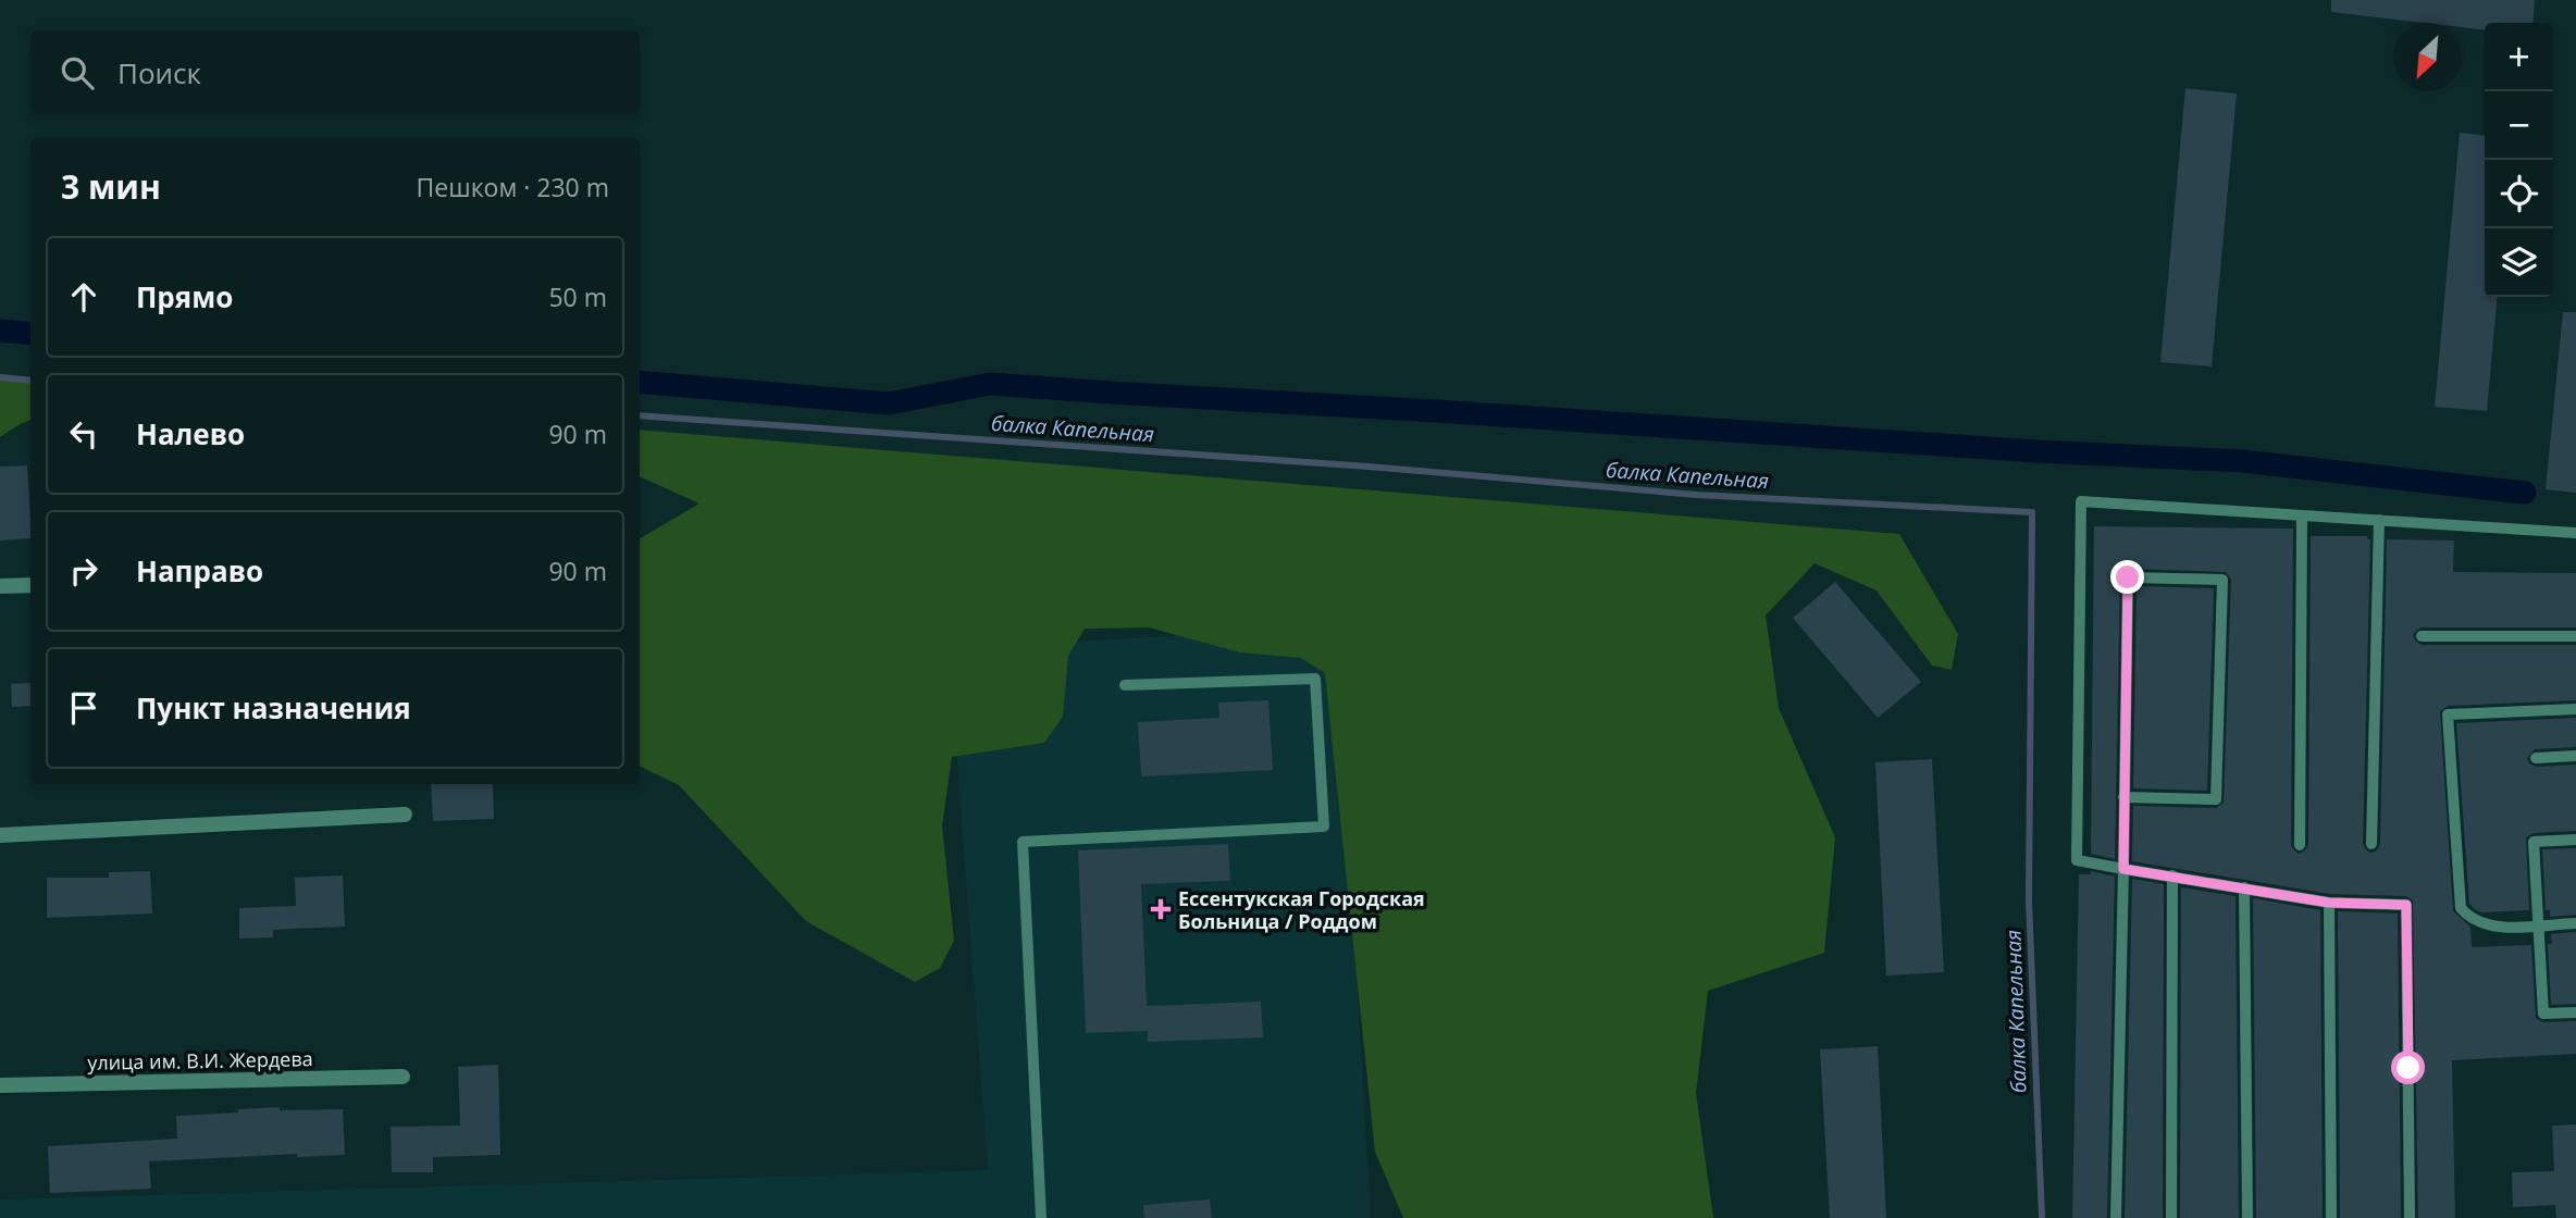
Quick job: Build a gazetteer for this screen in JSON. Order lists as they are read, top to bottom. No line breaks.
{"streets":{"street":["улица им. В.И. Жердева"]},"water":["балка Капельная"],"places":{"health":["Ессентукская Городская Больница / Роддом"]},"north":"bottom left","page":{"map_buttons":["+","−"],"search":"Поиск","heading":["3 мин","Пешком · 230 m"],"list":[["Прямо","50 m"],["Налево","90 m"],["Направо","90 m"],"Пункт назначения"]}}
